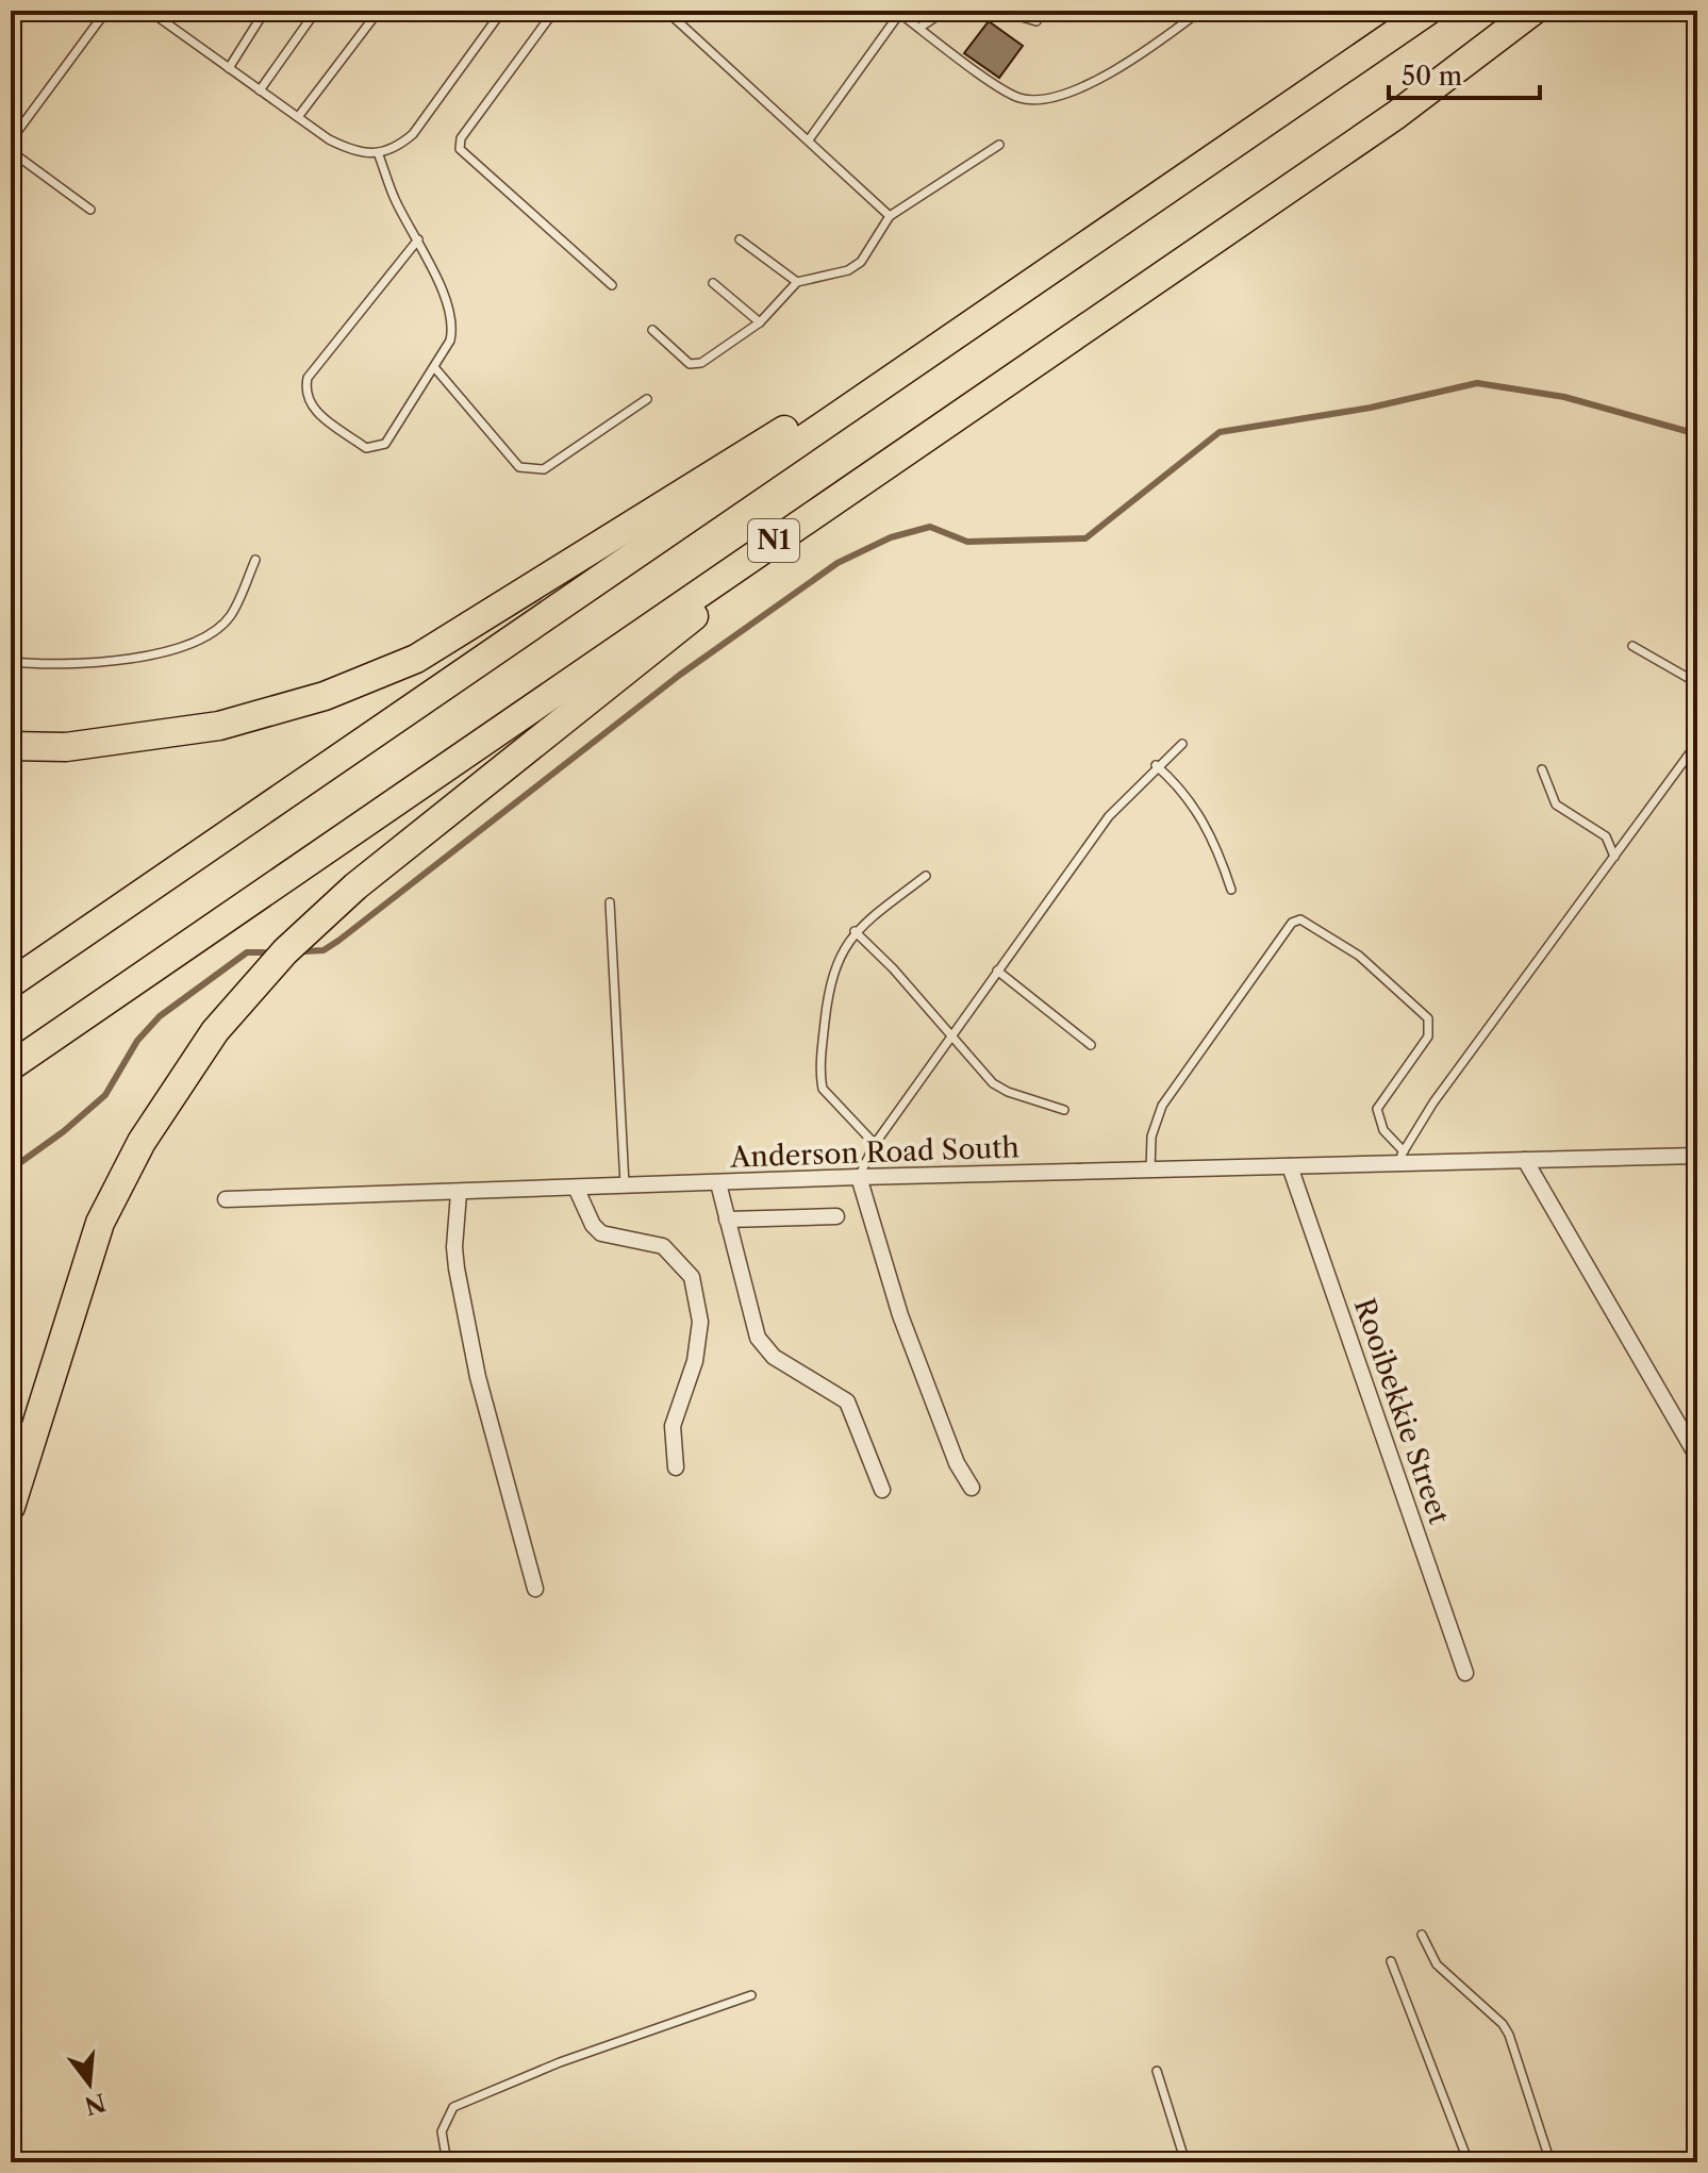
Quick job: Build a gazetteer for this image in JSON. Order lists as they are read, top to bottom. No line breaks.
{"streets":{"highway":["N1"],"street":["Anderson Road South","Rooibekkie Street"]},"crossings":[["Anderson Road South","Rooibekkie Street"]],"scale_bar":"50 m","north":"bottom"}
